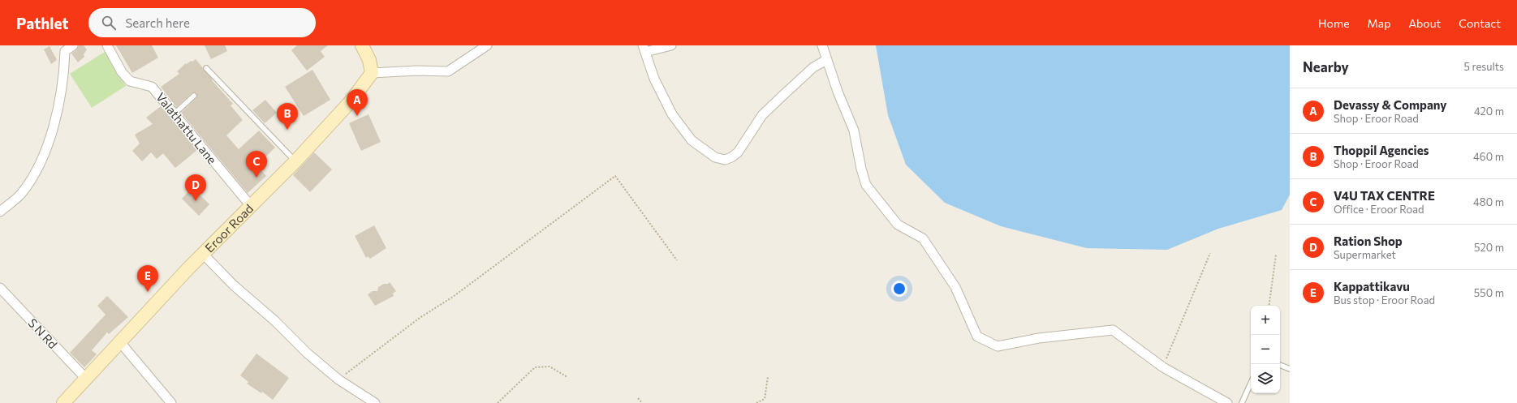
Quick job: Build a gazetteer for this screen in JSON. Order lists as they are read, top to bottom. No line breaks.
{"streets":{"main road":["Eroor Road"],"street":["Valathattu Lane","S N Rd"]},"crossings":[["Valathattu Lane","Eroor Road"],["Eroor Road","S N Rd"]],"page":{"header":"Pathlet","search":"Search here","nav":["Home","Map","About","Contact"],"heading":["Nearby","5 results"],"list":[{"mark":"A","name":"Devassy & Company","note":"Shop · Eroor Road","value":"420 m"},{"mark":"B","name":"Thoppil Agencies","note":"Shop · Eroor Road","value":"460 m"},{"mark":"C","name":"V4U TAX CENTRE","note":"Office · Eroor Road","value":"480 m"},{"mark":"D","name":"Ration Shop","note":"Supermarket","value":"520 m"},{"mark":"E","name":"Kappattikavu","note":"Bus stop · Eroor Road","value":"550 m"}],"pins":["A","B","C","D","E"],"map_buttons":["+","−"]}}
